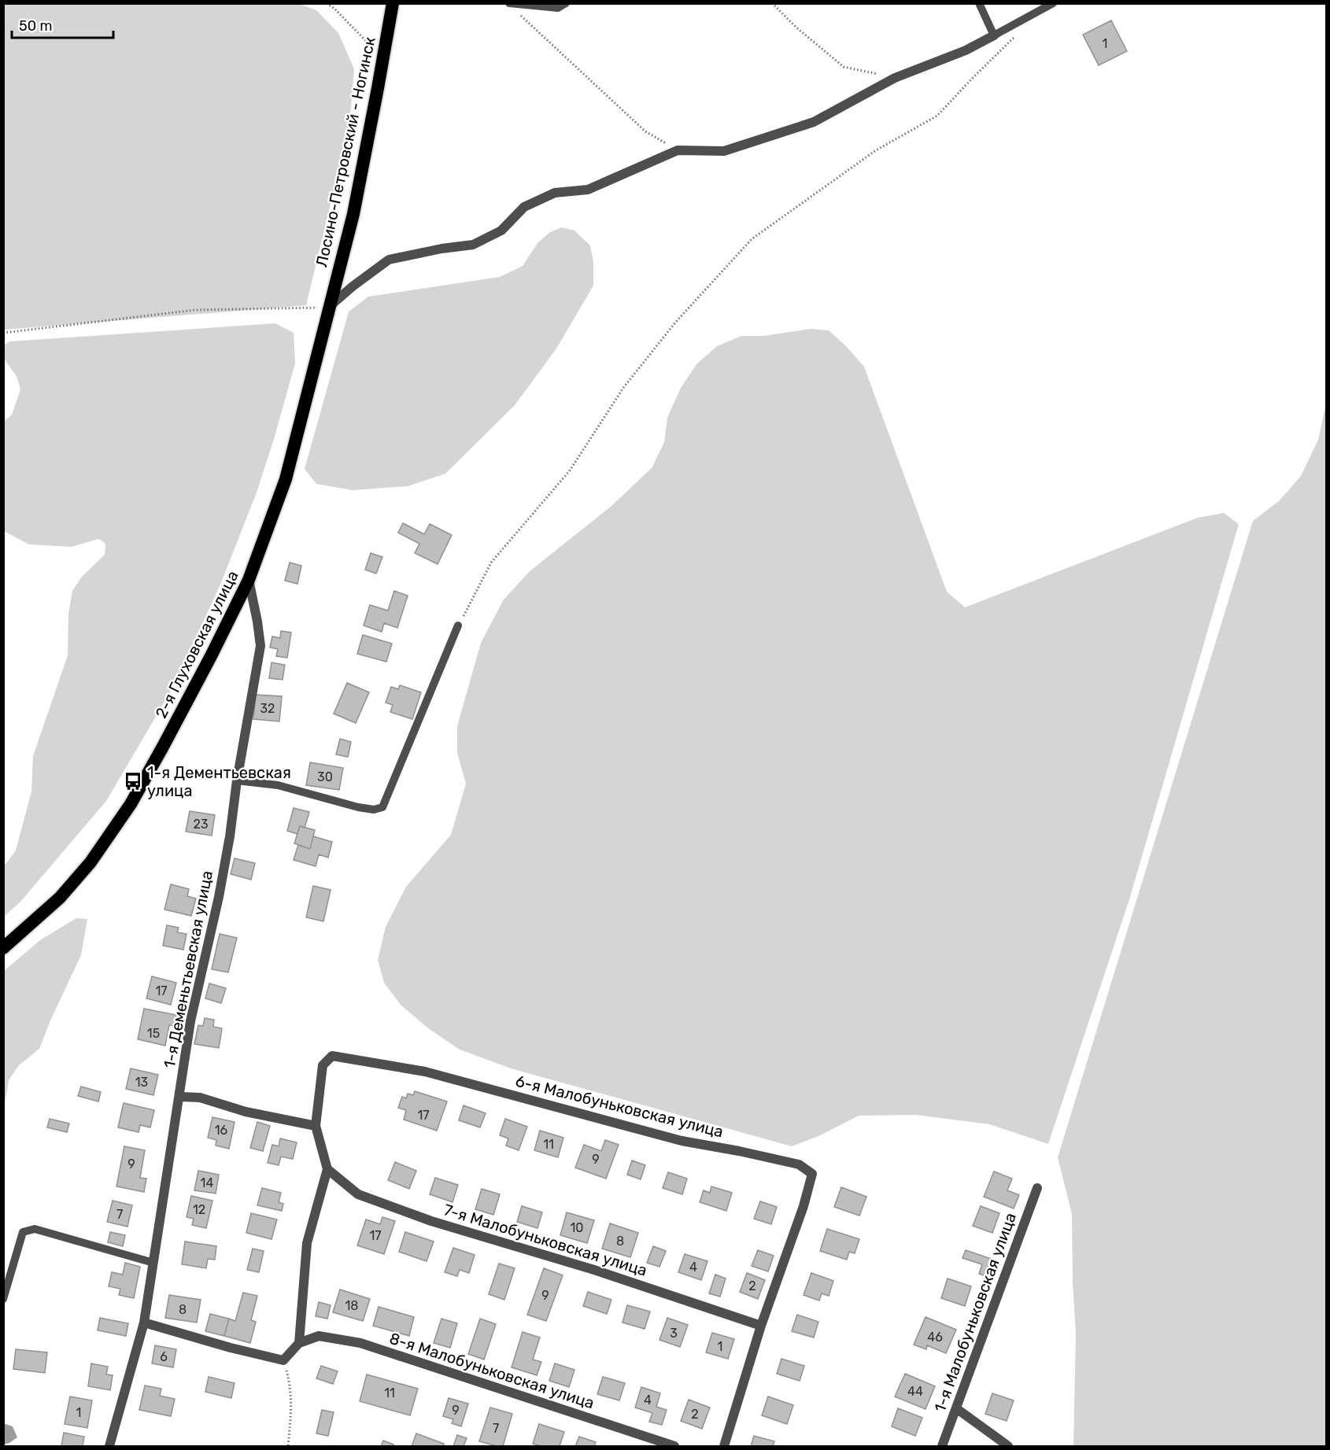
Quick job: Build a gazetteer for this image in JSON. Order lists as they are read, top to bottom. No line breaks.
{"streets":{"highway":["Лосино-Петровский - Ногинск","2-я Глуховская улица"],"street":["1-я Деменьтьевская улица","6-я Малобуньковская улица","7-я Малобуньковская улица","1-я Малобуньковская улица","8-я Малобуньковская улица"]},"crossings":[["Лосино-Петровский - Ногинск","2-я Глуховская улица"],["2-я Глуховская улица","1-я Деменьтьевская улица"],["6-я Малобуньковская улица","7-я Малобуньковская улица"]],"places":{"bus stop":["1-я Дементьевская улица"]},"house_numbers":["1","32","30","23","17","15","13","17","16","11","9","9","14","12","7","10","17","8","4","2","9","18","8","3","46","1","6","44","11","4","9","1","2","7"],"scale_bar":"50 m"}
